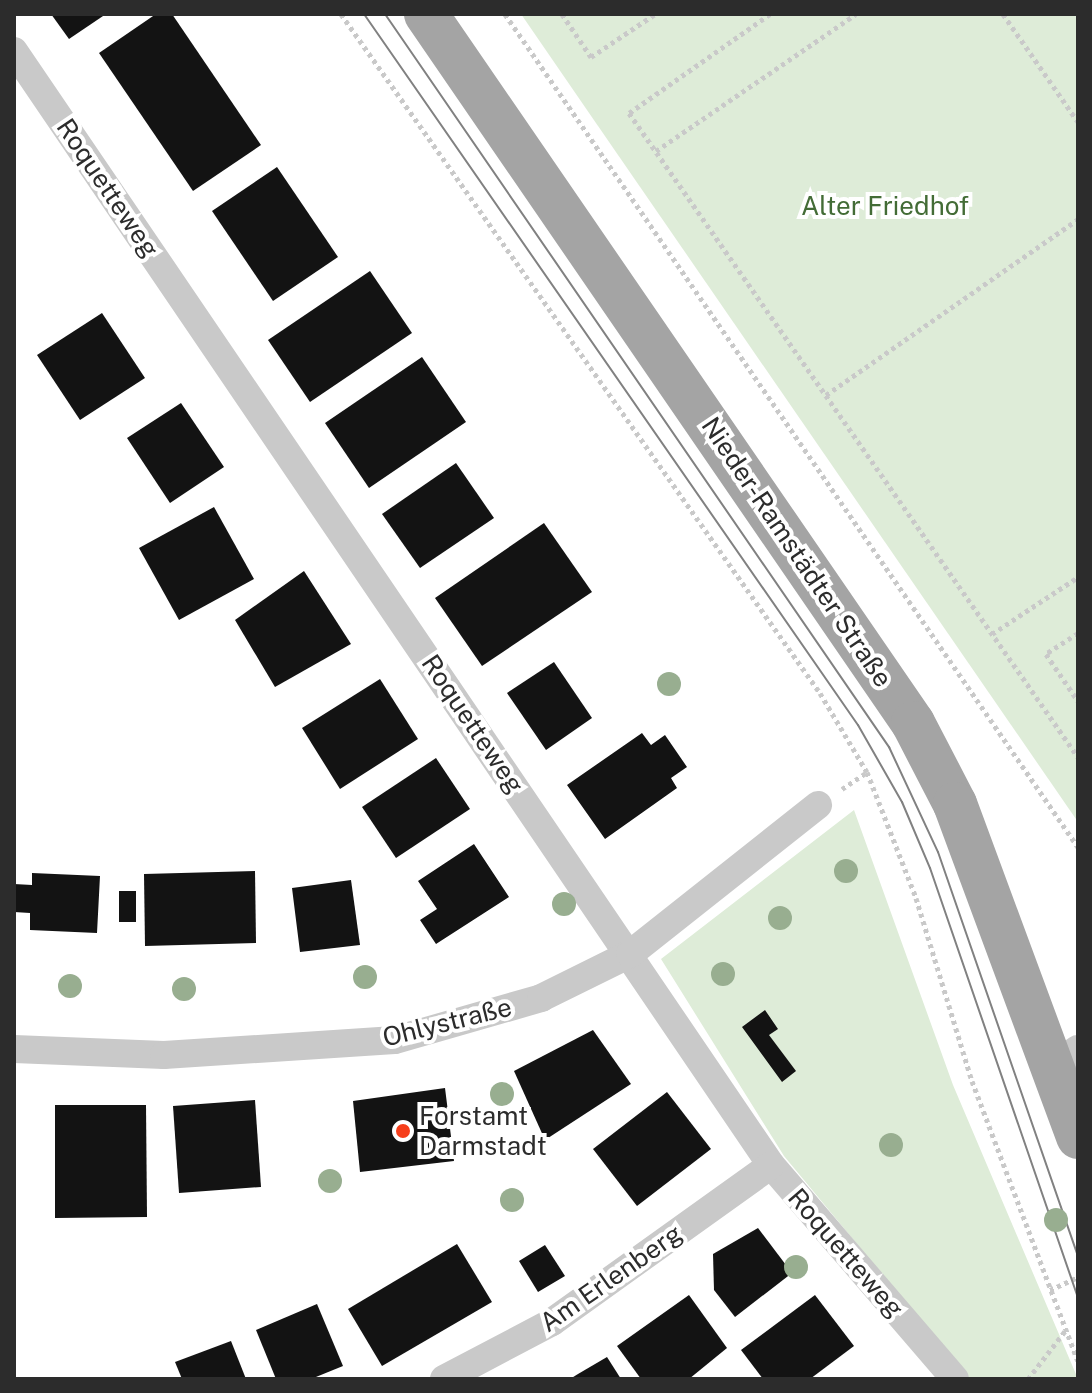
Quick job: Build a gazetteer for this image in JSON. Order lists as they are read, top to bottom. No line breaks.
{"streets":{"main road":["Nieder-Ramstädter Straße"],"street":["Roquetteweg","Ohlystraße","Am Erlenberg"]},"crossings":[["Roquetteweg","Ohlystraße"],["Roquetteweg","Am Erlenberg"]],"parks":["Alter Friedhof"],"places":["Forstamt Darmstadt"]}
